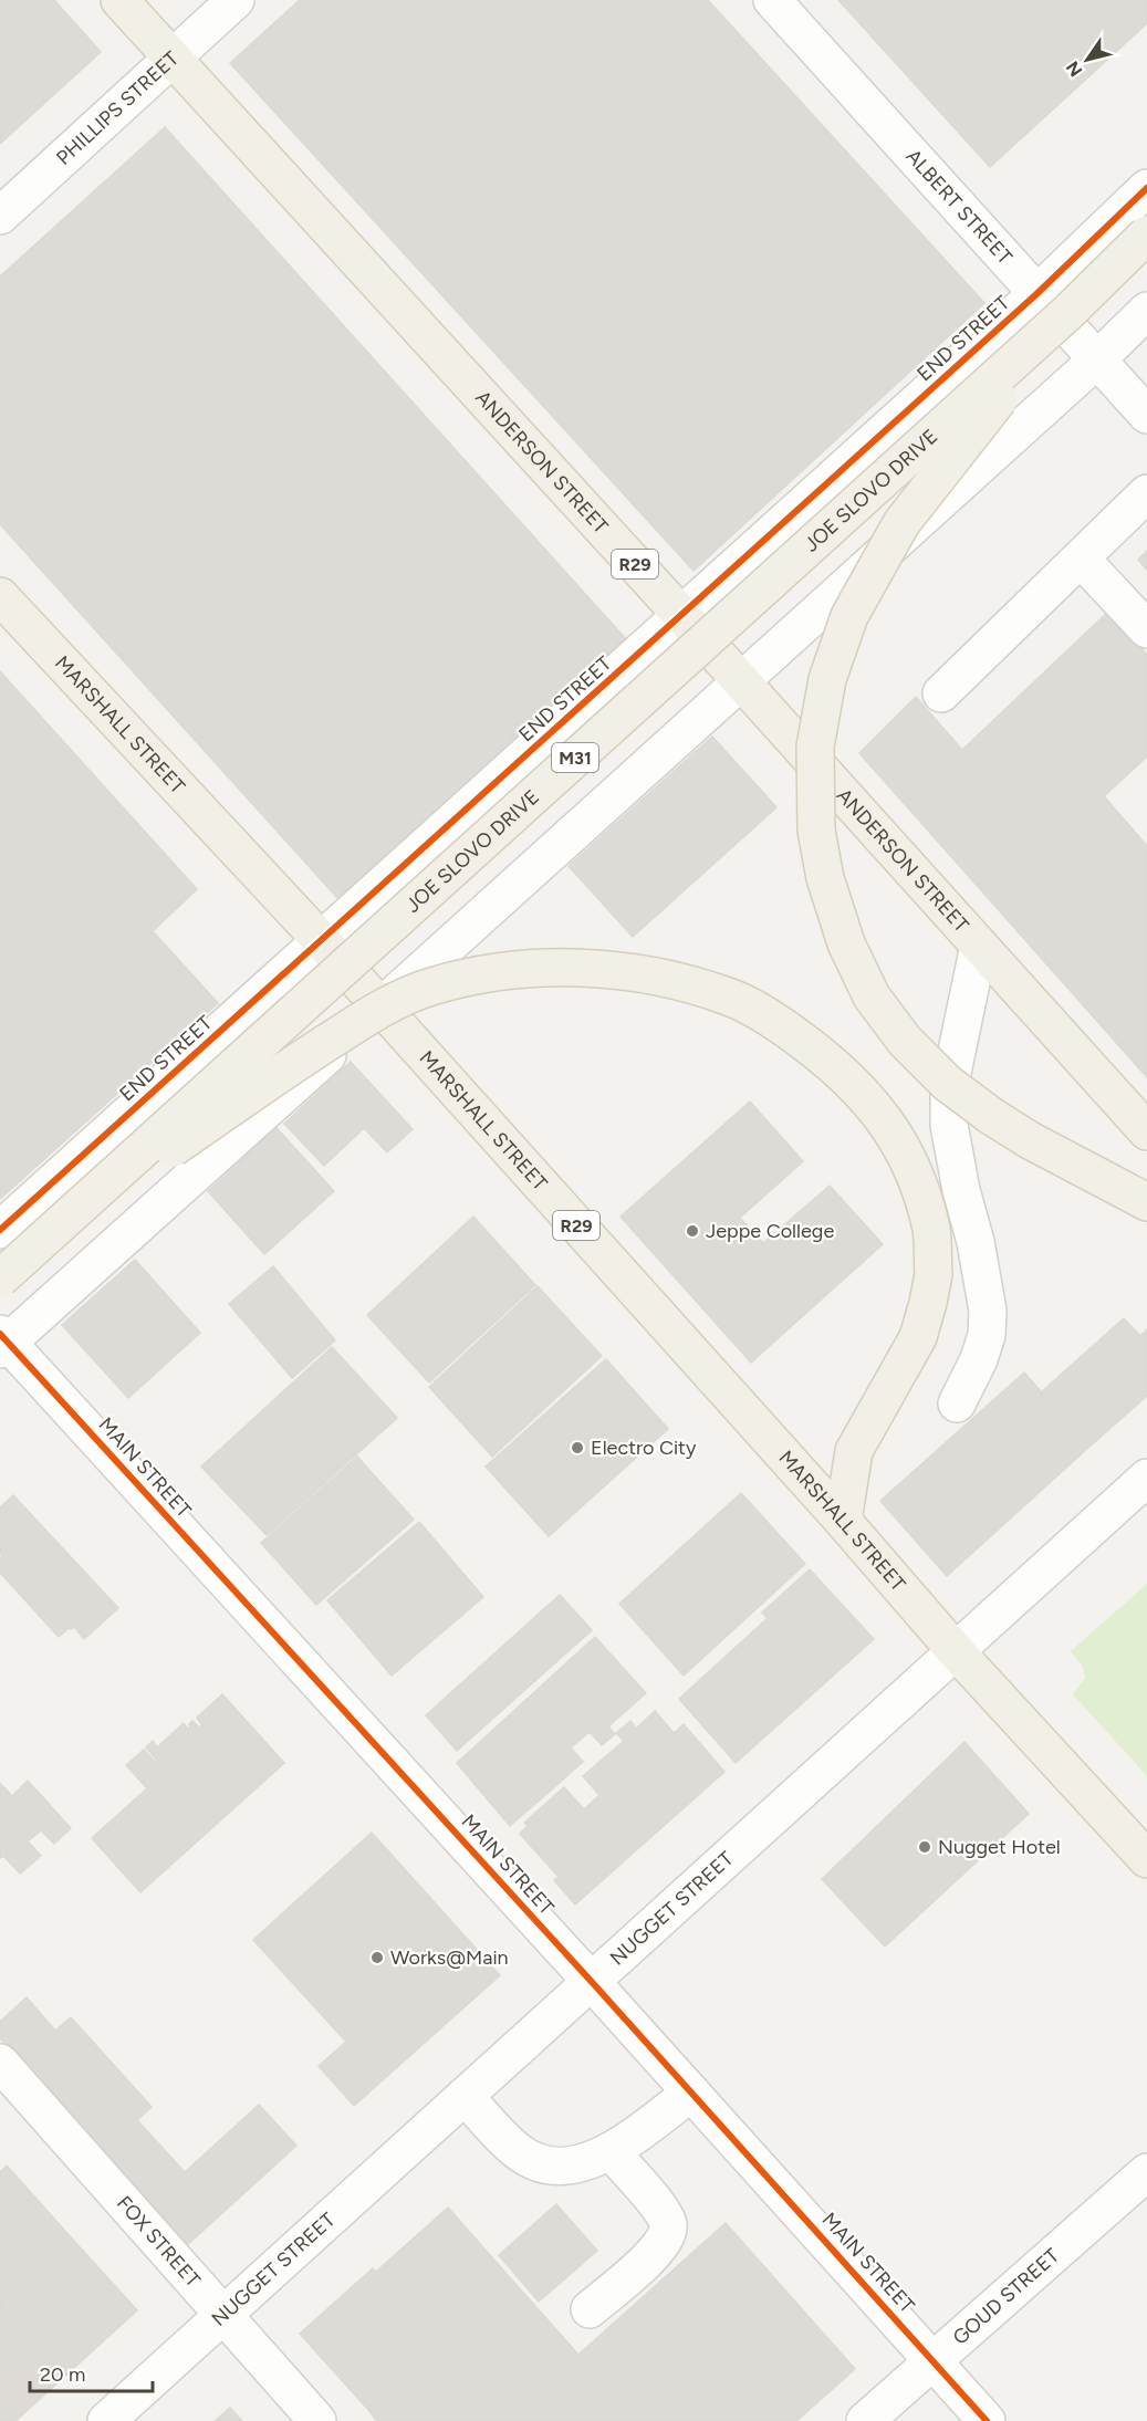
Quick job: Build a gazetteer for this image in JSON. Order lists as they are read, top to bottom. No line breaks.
{"streets":{"main road":["ANDERSON STREET","JOE SLOVO DRIVE","R29","MARSHALL STREET","M31"],"street":["PHILLIPS STREET","ALBERT STREET","END STREET","MAIN STREET","NUGGET STREET","FOX STREET","GOUD STREET"]},"crossings":[["PHILLIPS STREET","ANDERSON STREET"],["ALBERT STREET","END STREET"],["END STREET","ANDERSON STREET"],["END STREET","MARSHALL STREET"],["MARSHALL STREET","NUGGET STREET"],["MAIN STREET","NUGGET STREET"],["MAIN STREET","GOUD STREET"],["NUGGET STREET","FOX STREET"]],"places":["Jeppe College","Electro City","Nugget Hotel","Works@Main"],"scale_bar":"20 m","north":"bottom left"}
